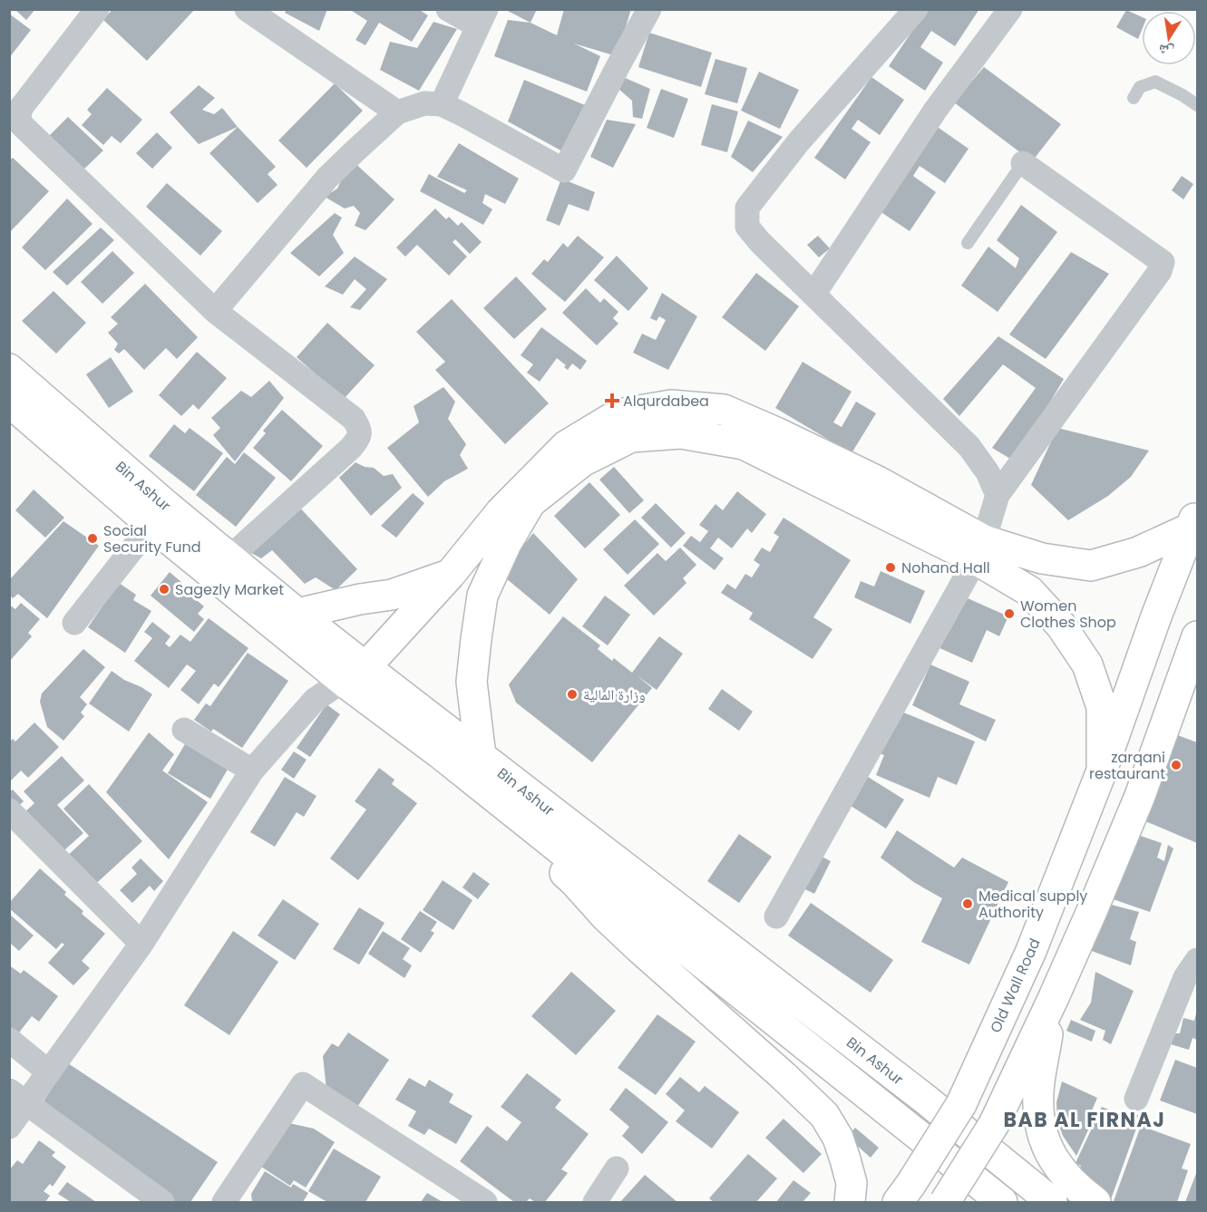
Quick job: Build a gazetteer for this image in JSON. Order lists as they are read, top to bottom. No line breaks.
{"streets":{"main road":["Bin Ashur","Old Wall Road"]},"districts":["BAB AL FIRNAJ"],"places":{"health":["Alqurdabea"],"other":["Social Security Fund","Nohand Hall","Sagezly Market","Women Clothes Shop","وزارة المالية","zarqani restaurant","Medical supply Authority"]},"north":"bottom"}
